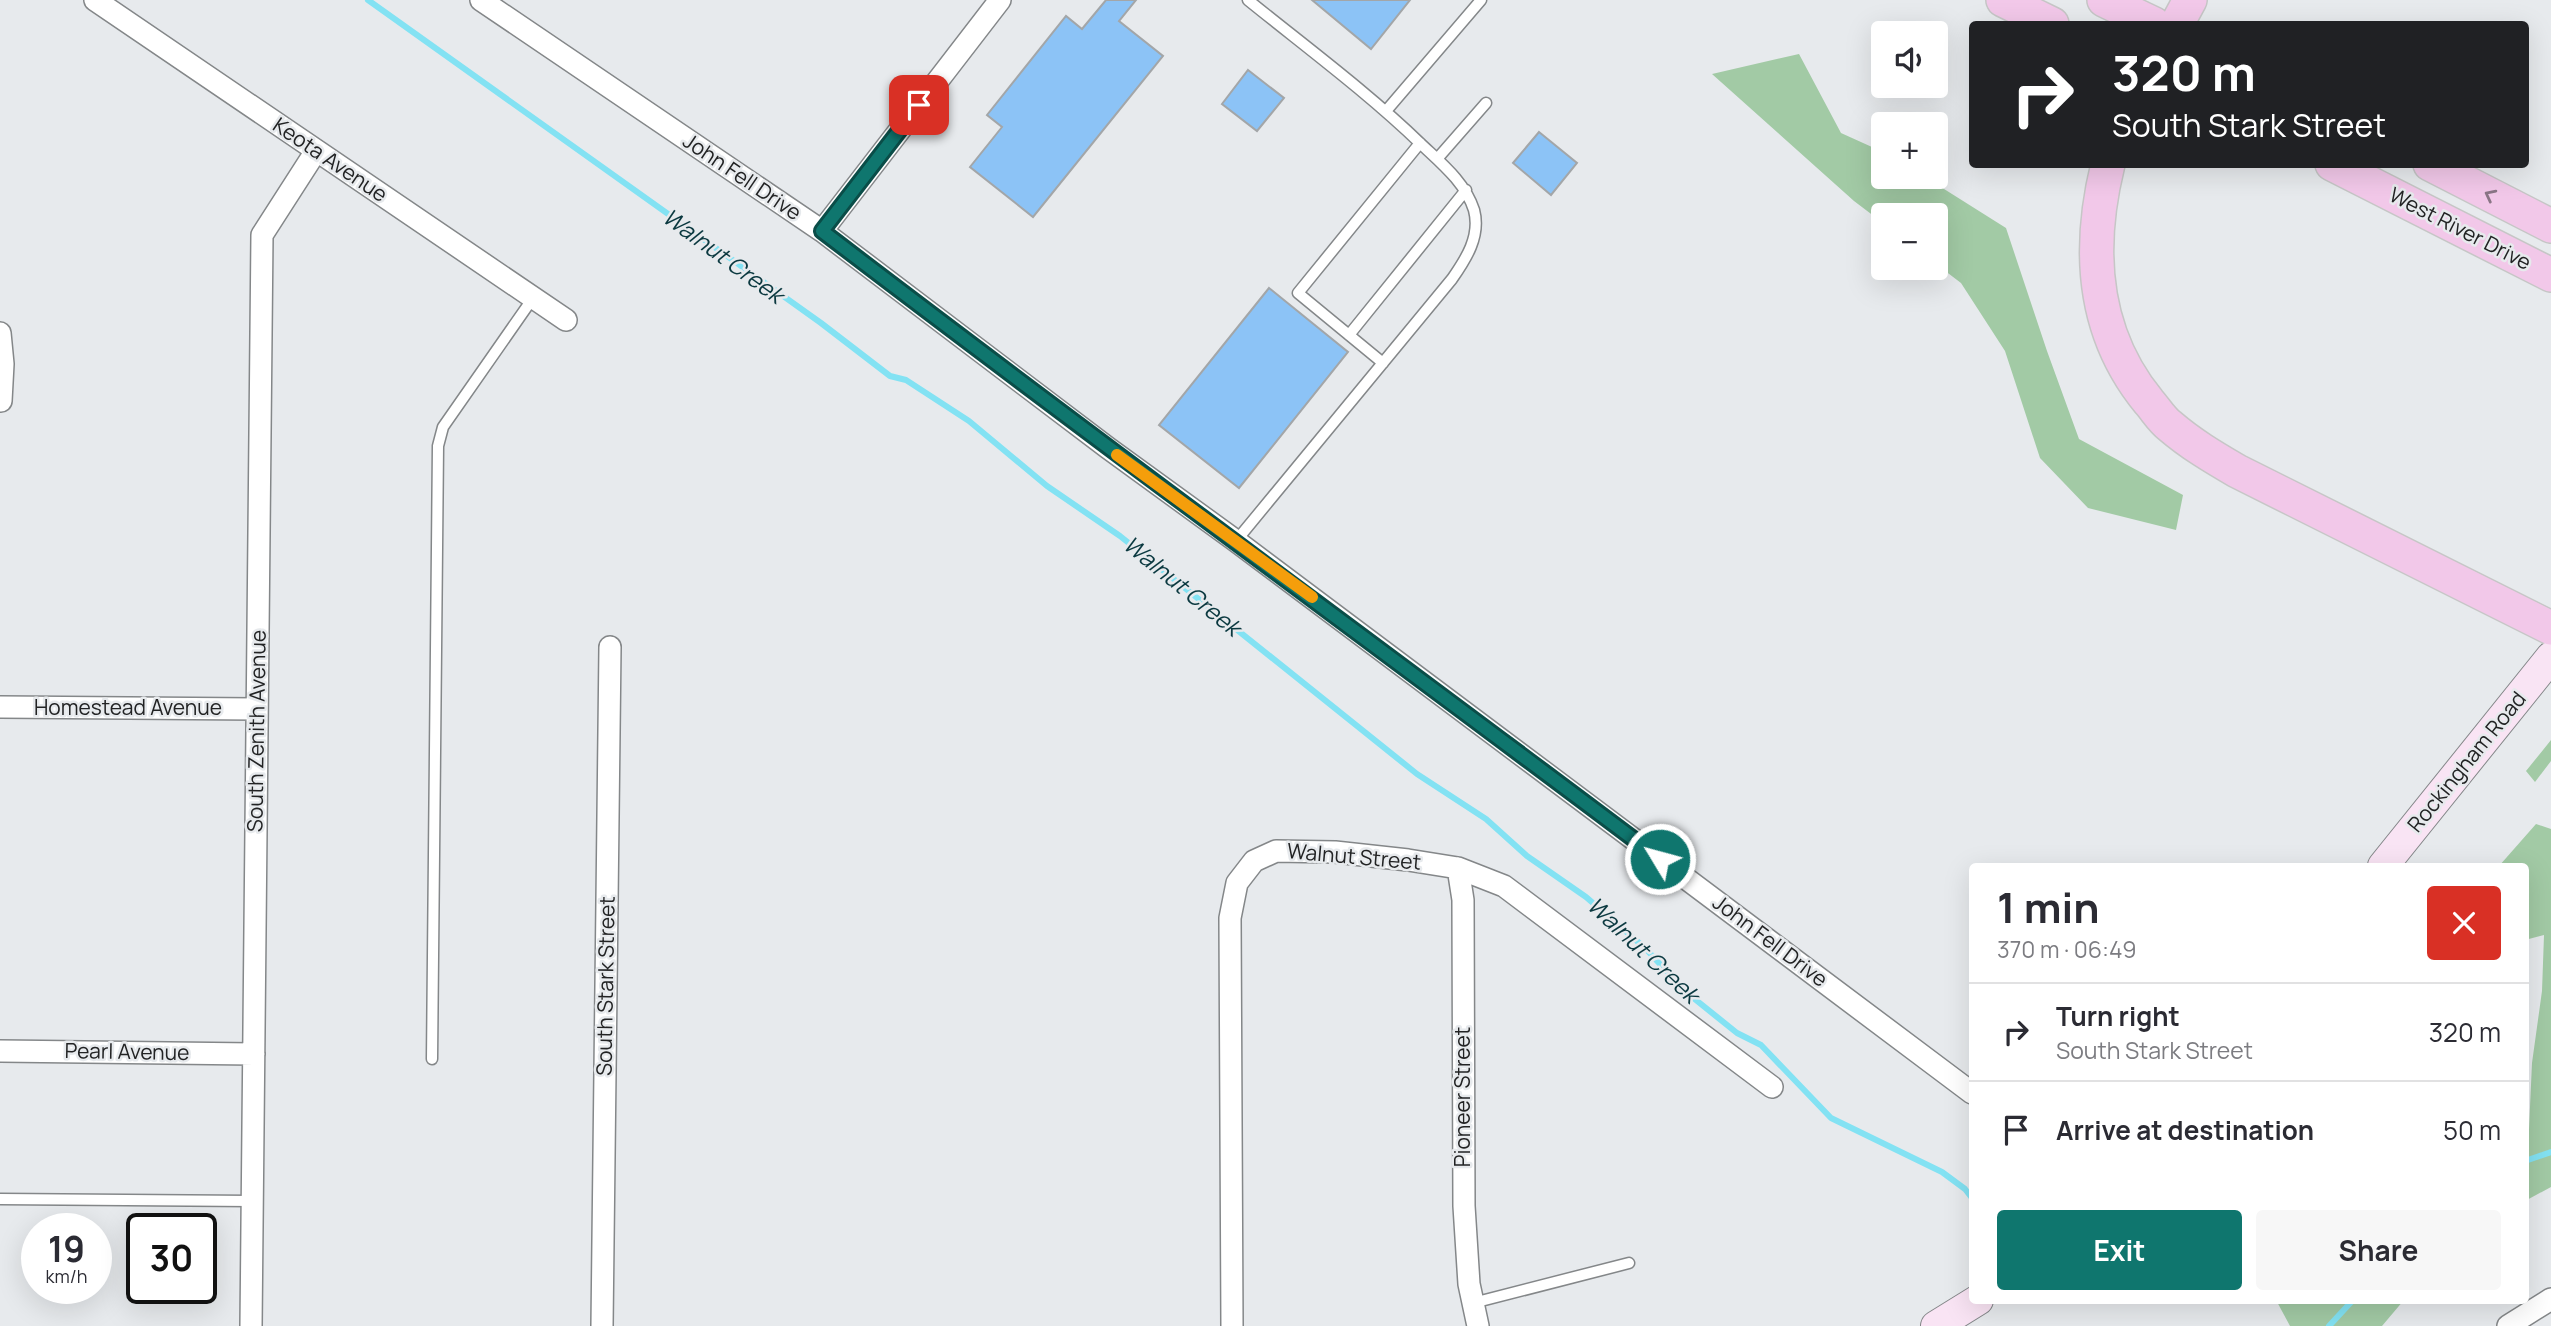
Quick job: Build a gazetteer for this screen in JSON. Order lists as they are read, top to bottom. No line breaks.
{"streets":{"main road":["West River Drive"],"street":["Keota Avenue","John Fell Drive","Homestead Avenue","South Zenith Avenue","Rockingham Road","Walnut Street","South Stark Street","Pearl Avenue","Pioneer Street"]},"crossings":[["Keota Avenue","South Zenith Avenue"],["Homestead Avenue","South Zenith Avenue"],["South Zenith Avenue","Pearl Avenue"],["Walnut Street","Pioneer Street"]],"water":["Walnut Creek"],"page":{"map_buttons":["+","−"],"turn":["320 m","South Stark Street"],"heading":["1 min","370 m · 06:49"],"list":[{"name":"Turn right","note":"South Stark Street","value":"320 m"},{"name":"Arrive at destination","value":"50 m"}],"buttons":["Exit","Share"],"speed":"19 km/h","limit":"30"}}
